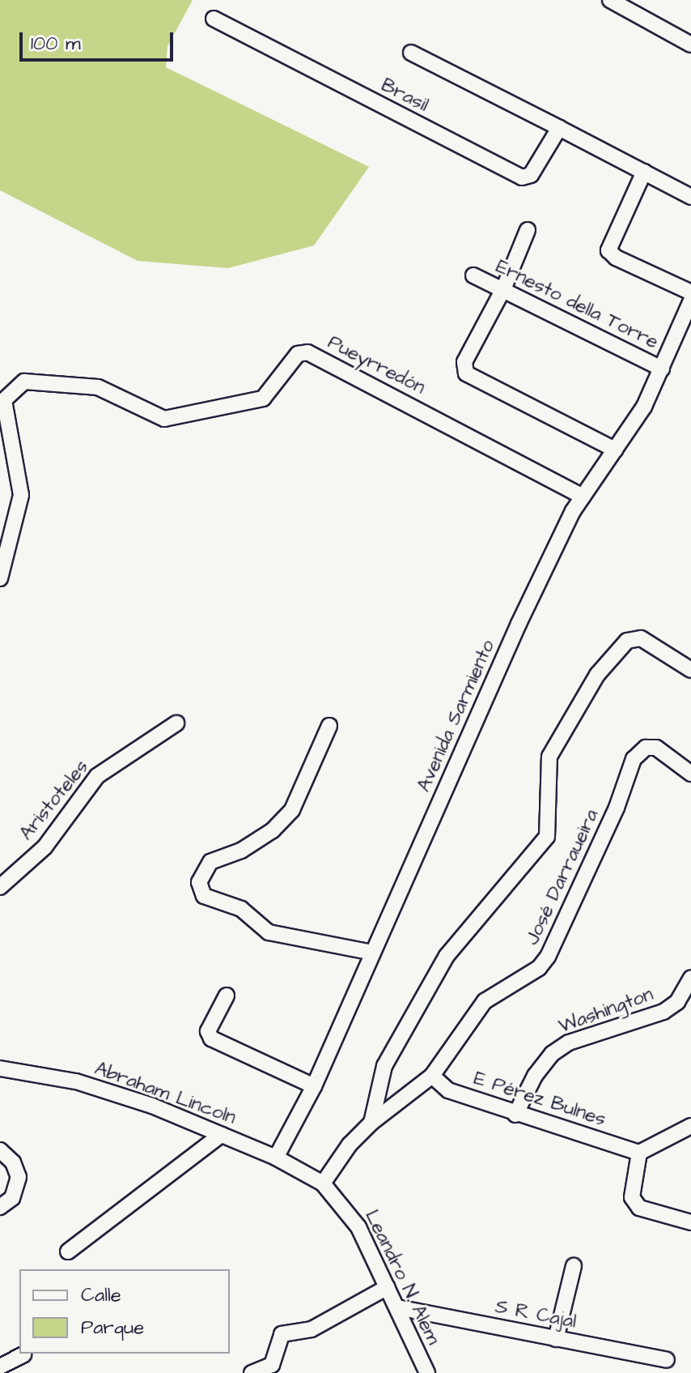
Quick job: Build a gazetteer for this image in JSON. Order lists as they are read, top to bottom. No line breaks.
{"streets":{"street":["Brasil","Ernesto della Torre","Pueyrredón","Avenida Sarmiento","Aristoteles","José Darraueira","Washington","Abraham Lincoln","E Pérez Bulnes","Leandro N. Alem","S R Cajal"]},"crossings":[["Ernesto della Torre","Avenida Sarmiento"],["Pueyrredón","Avenida Sarmiento"],["Avenida Sarmiento","Abraham Lincoln"],["Avenida Sarmiento","Leandro N. Alem"],["José Darraueira","E Pérez Bulnes"],["Washington","E Pérez Bulnes"],["Abraham Lincoln","Leandro N. Alem"],["Leandro N. Alem","S R Cajal"]],"legend":["Calle","Parque"],"scale_bar":"100 m"}
